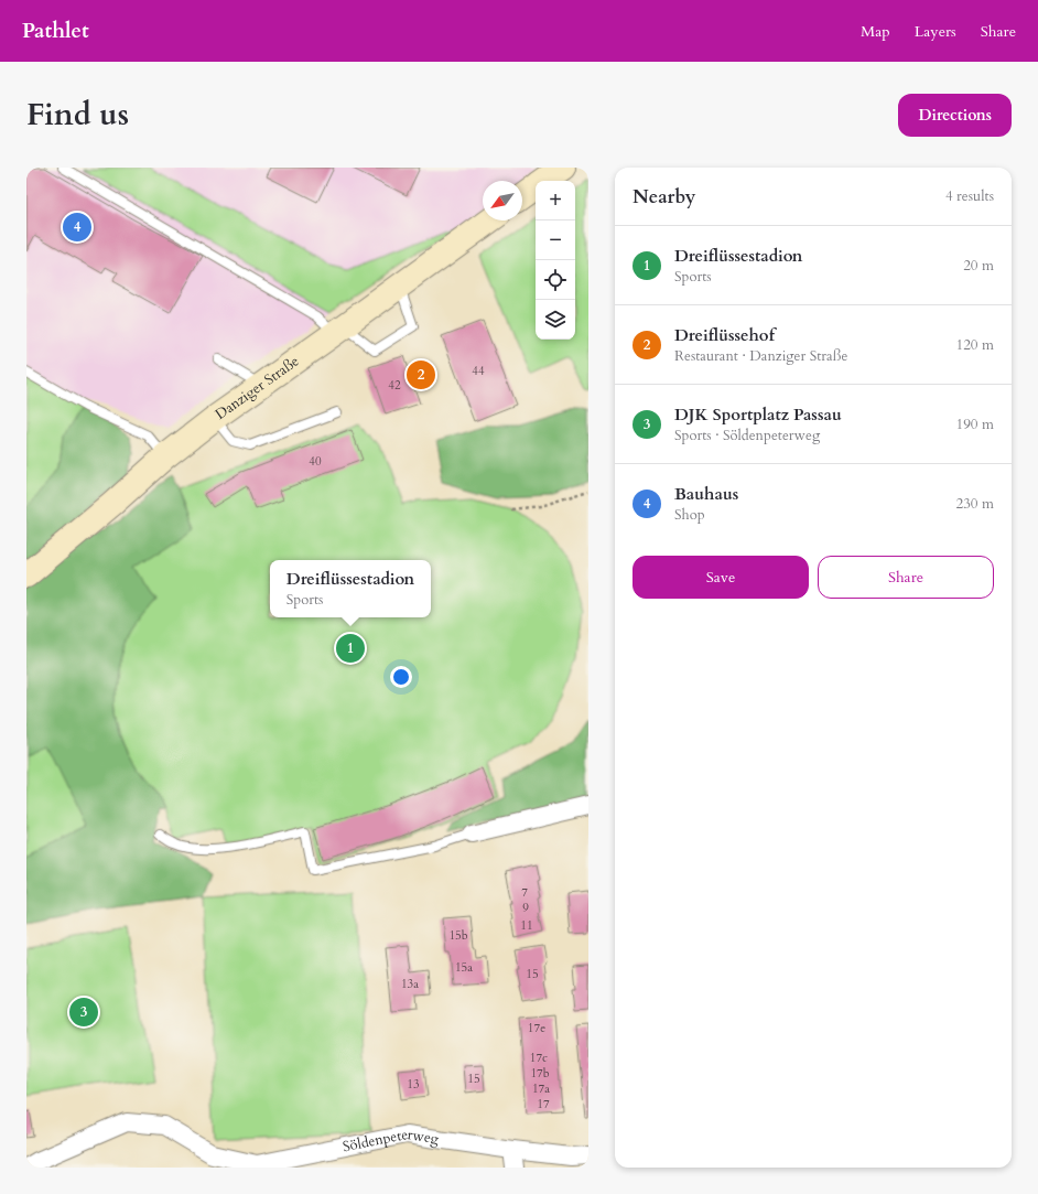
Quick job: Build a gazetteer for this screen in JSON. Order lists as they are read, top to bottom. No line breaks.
{"streets":{"street":["Danziger Straße","Söldenpeterweg"]},"house_numbers":["44","42","40","7","9","11","15b","15a","15","13a","17e","17c","17b","15","13","17a","17"],"north":"bottom left","page":{"header":"Pathlet","nav":["Map","Layers","Share"],"title":"Find us","buttons":["Directions",["Save","Share"]],"heading":["Nearby","4 results"],"map_buttons":["+","−"],"pins":["4","2","1","3"],"list":[{"mark":"1","name":"Dreiflüssestadion","note":"Sports","value":"20 m"},{"mark":"2","name":"Dreiflüssehof","note":"Restaurant · Danziger Straße","value":"120 m"},{"mark":"3","name":"DJK Sportplatz Passau","note":"Sports · Söldenpeterweg","value":"190 m"},{"mark":"4","name":"Bauhaus","note":"Shop","value":"230 m"}],"popup":["Dreiflüssestadion","Sports"]}}
